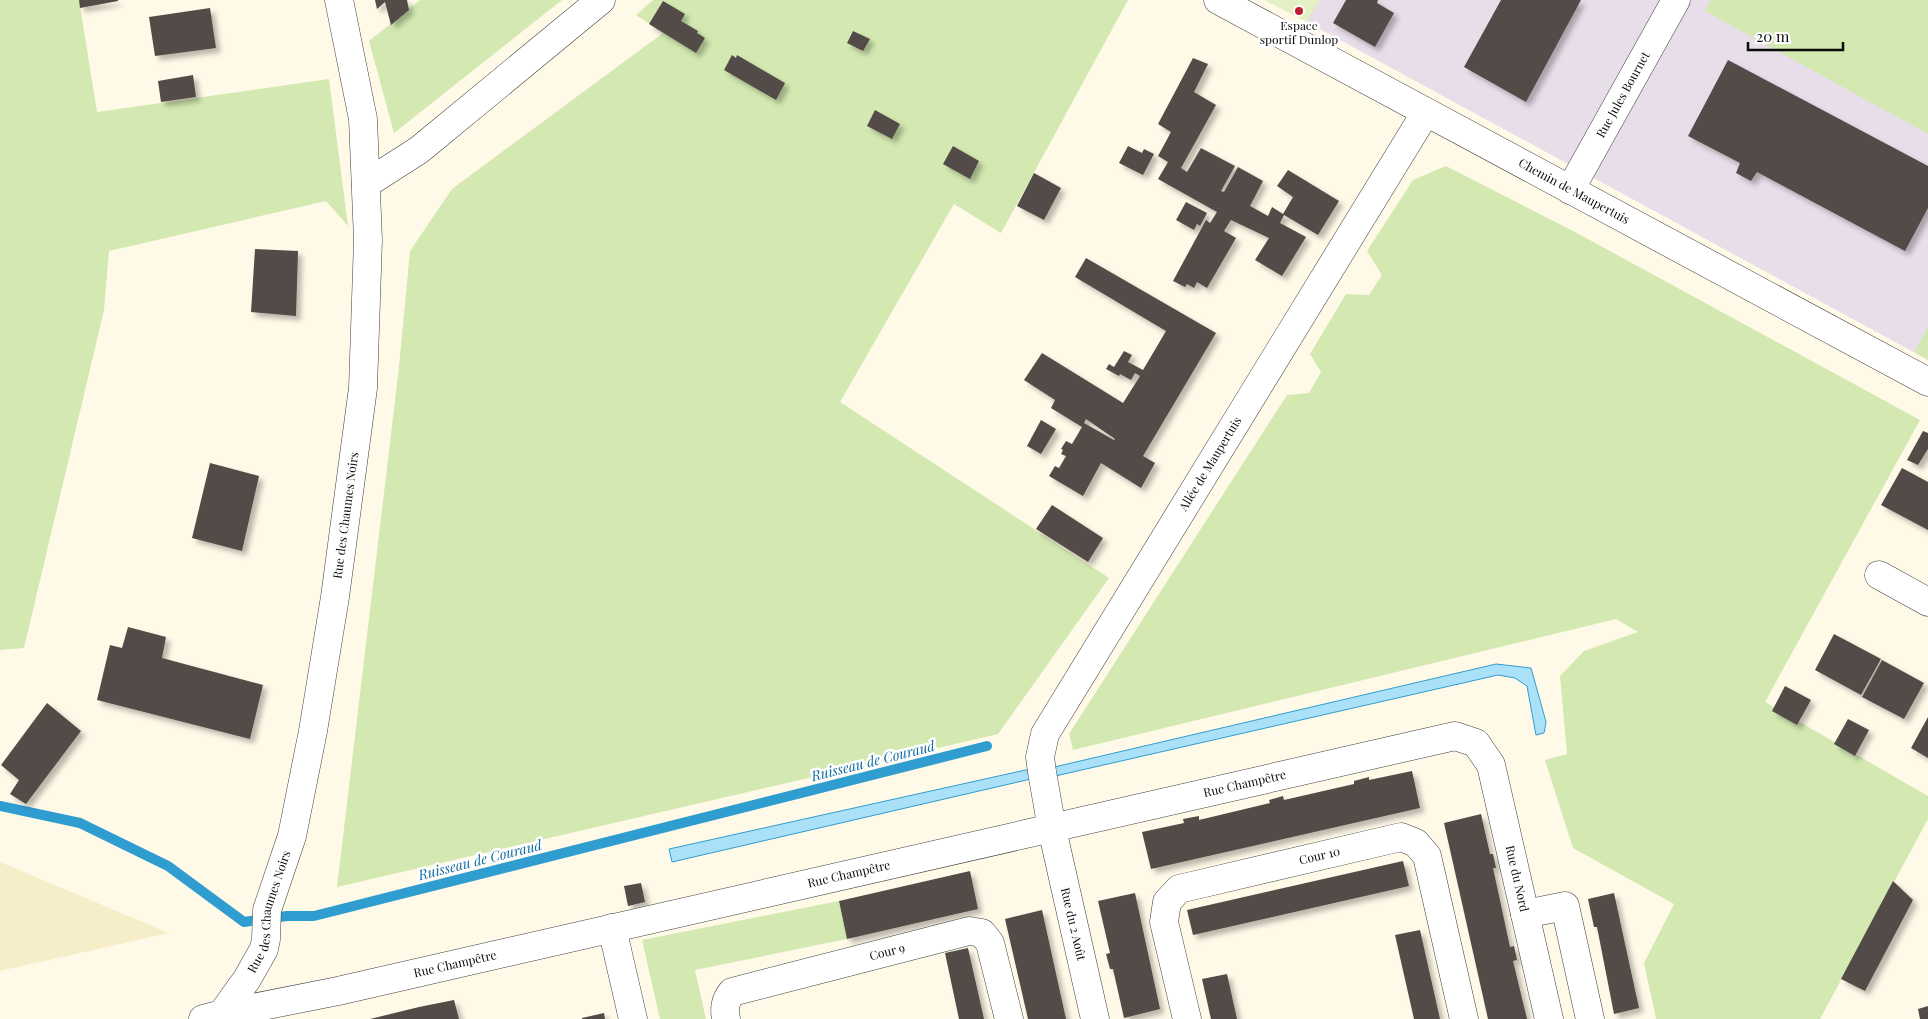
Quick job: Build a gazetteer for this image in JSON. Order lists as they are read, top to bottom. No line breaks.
{"streets":{"street":["Rue Jules Bournet","Chemin de Maupertuis","Allée de Maupertuis","Rue des Chaumes Noirs","Rue Champêtre","Cour 10","Rue du Nord","Rue du 2 Août","Cour 9"]},"crossings":[["Rue Jules Bournet","Chemin de Maupertuis"],["Chemin de Maupertuis","Allée de Maupertuis"],["Allée de Maupertuis","Rue Champêtre"],["Allée de Maupertuis","Rue du 2 Août"],["Rue des Chaumes Noirs","Rue Champêtre"],["Rue Champêtre","Rue du Nord"],["Rue Champêtre","Rue du 2 Août"]],"water":["Ruisseau de Couraud"],"places":["Espace sportif Dunlop"],"scale_bar":"20 m"}
